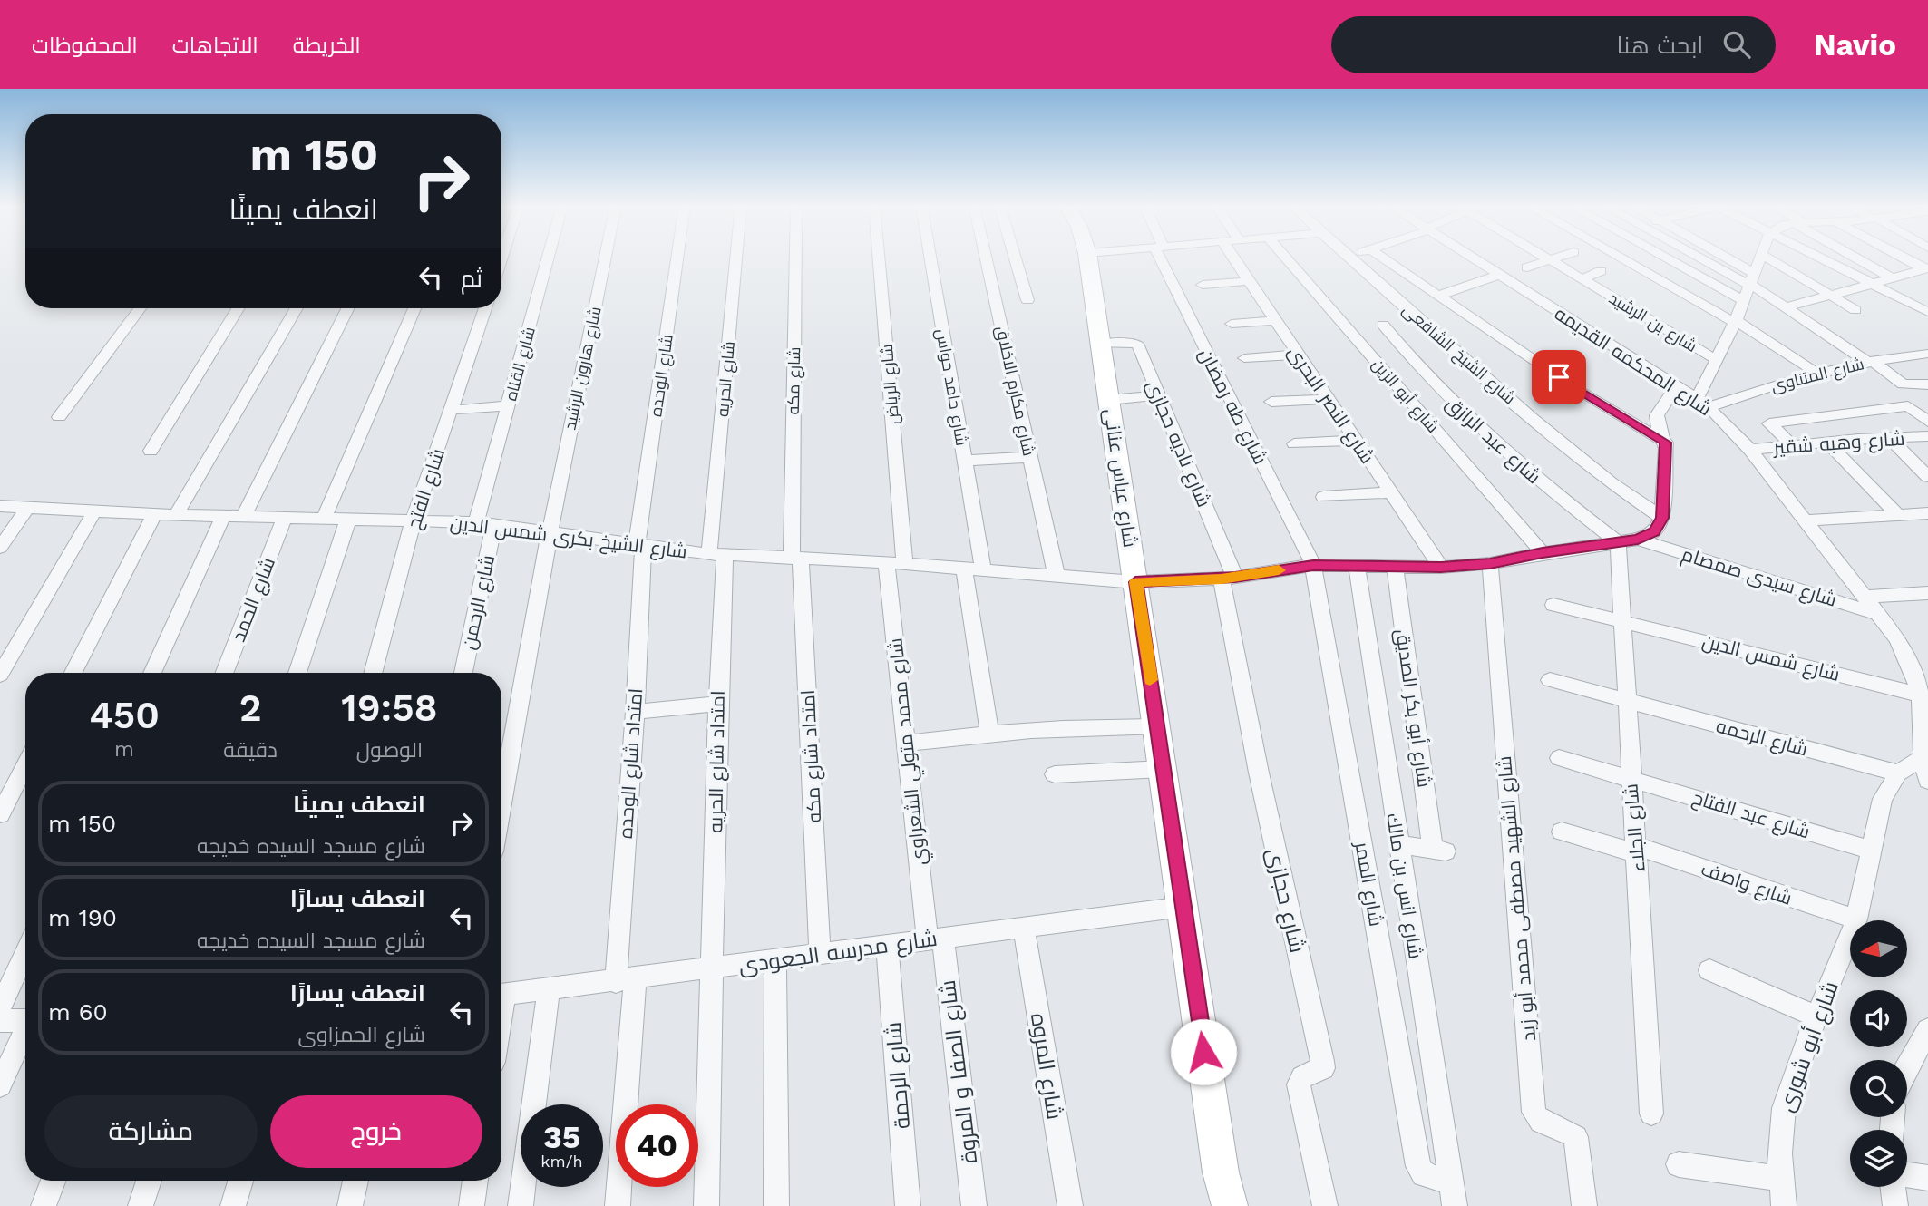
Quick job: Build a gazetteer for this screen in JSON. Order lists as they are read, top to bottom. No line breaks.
{"streets":{"street":["شارع بن الرشيد","شارع الشيخ الشافعى","شارع المحكمه القديمه","شارع القناه","شارع هارون الرشيد","شارع المتناوى","شارع الوحده","شارع الحريه","شارع مكه","شارع الرياض","شارع حامد حواس","شارع مكارم الاخلاق","شارع أبو الزين","شارع النصر البحرى","شارع طه رمضان","شارع عبد الرازق","شارع وهبه شقير","شارع ناديه حجازى","شارع عباس عنانى","شارع الفتح","شارع الشيخ بكرى شمس الدين","شارع سيدى صمصام","شارع الحمد","شارع الرحمن","شارع شمس الدين","شارع أبو بكر الصديق","شارع الرحمه","شارع محمد متولي الشعراوي","امتداد شارع مكه","امتداد شارع الحريه","امتداد شارع الوحده","شارع عبد الفتاح","شارع الجلاء","شارع واصف","شارع الممر","شارع انس بن مالك","شارع الشهيد مصطفى محمد أبو زيد","شارع حجازى","شارع مدرسه الجعودى","شارع أبو شورى","شارع المروه","شارع الصفا و المروة","شارع الرحمة"]},"crossings":[["شارع المحكمه القديمه","شارع المتناوى"],["شارع المحكمه القديمه","شارع وهبه شقير"],["شارع المحكمه القديمه","شارع سيدى صمصام"],["شارع المحكمه القديمه","شارع شمس الدين"],["شارع المحكمه القديمه","شارع أبو شورى"],["شارع القناه","شارع الشيخ بكرى شمس الدين"],["شارع هارون الرشيد","شارع الشيخ بكرى شمس الدين"],["شارع الوحده","شارع الشيخ بكرى شمس الدين"],["شارع الوحده","امتداد شارع الوحده"],["شارع الحريه","شارع الشيخ بكرى شمس الدين"],["شارع الحريه","امتداد شارع الحريه"],["شارع مكه","شارع الشيخ بكرى شمس الدين"],["شارع مكه","امتداد شارع مكه"],["شارع الرياض","شارع الشيخ بكرى شمس الدين"],["شارع الرياض","شارع محمد متولي الشعراوي"],["شارع حامد حواس","شارع الشيخ بكرى شمس الدين"],["شارع مكارم الاخلاق","شارع الشيخ بكرى شمس الدين"],["شارع طه رمضان","شارع الممر"],["شارع عبد الرازق","شارع سيدى صمصام"],["شارع عبد الرازق","شارع الجلاء"],["شارع ناديه حجازى","شارع عباس عنانى"],["شارع ناديه حجازى","شارع حجازى"],["شارع عباس عنانى","شارع الشيخ بكرى شمس الدين"],["شارع عباس عنانى","شارع مدرسه الجعودى"],["شارع الفتح","شارع الشيخ بكرى شمس الدين"],["شارع الشيخ بكرى شمس الدين","شارع الحمد"],["شارع الشيخ بكرى شمس الدين","شارع الرحمن"],["شارع الشيخ بكرى شمس الدين","شارع محمد متولي الشعراوي"],["شارع الشيخ بكرى شمس الدين","امتداد شارع مكه"],["شارع الشيخ بكرى شمس الدين","امتداد شارع الحريه"],["شارع الشيخ بكرى شمس الدين","امتداد شارع الوحده"],["شارع سيدى صمصام","شارع الجلاء"],["شارع شمس الدين","شارع الجلاء"],["شارع أبو بكر الصديق","شارع انس بن مالك"],["شارع الرحمه","شارع الجلاء"],["شارع الرحمه","شارع أبو شورى"],["شارع محمد متولي الشعراوي","شارع مدرسه الجعودى"],["شارع محمد متولي الشعراوي","شارع الصفا و المروة"],["امتداد شارع مكه","شارع مدرسه الجعودى"],["امتداد شارع الحريه","شارع مدرسه الجعودى"],["امتداد شارع الوحده","شارع مدرسه الجعودى"],["شارع عبد الفتاح","شارع الجلاء"],["شارع عبد الفتاح","شارع أبو شورى"],["شارع الجلاء","شارع واصف"],["شارع واصف","شارع أبو شورى"],["شارع الممر","شارع انس بن مالك"],["شارع مدرسه الجعودى","شارع المروه"],["شارع مدرسه الجعودى","شارع الصفا و المروة"],["شارع مدرسه الجعودى","شارع الرحمة"]],"north":"left","page":{"header":"Navio","search":"ابحث هنا","nav":["الخريطة","الاتجاهات","المحفوظات"],"turn":["150 m","انعطف يمينًا"],"then":"ثم","eta":["19:58","الوصول","2","دقيقة","450","m"],"list":[{"name":"انعطف يمينًا","note":"شارع مسجد السيده خديجه","value":"150 m"},{"name":"انعطف يسارًا","note":"شارع مسجد السيده خديجه","value":"190 m"},{"name":"انعطف يسارًا","note":"شارع الحمزاوى","value":"60 m"}],"buttons":["خروج","مشاركة"],"speed":"35 km/h","limit":"40"}}
